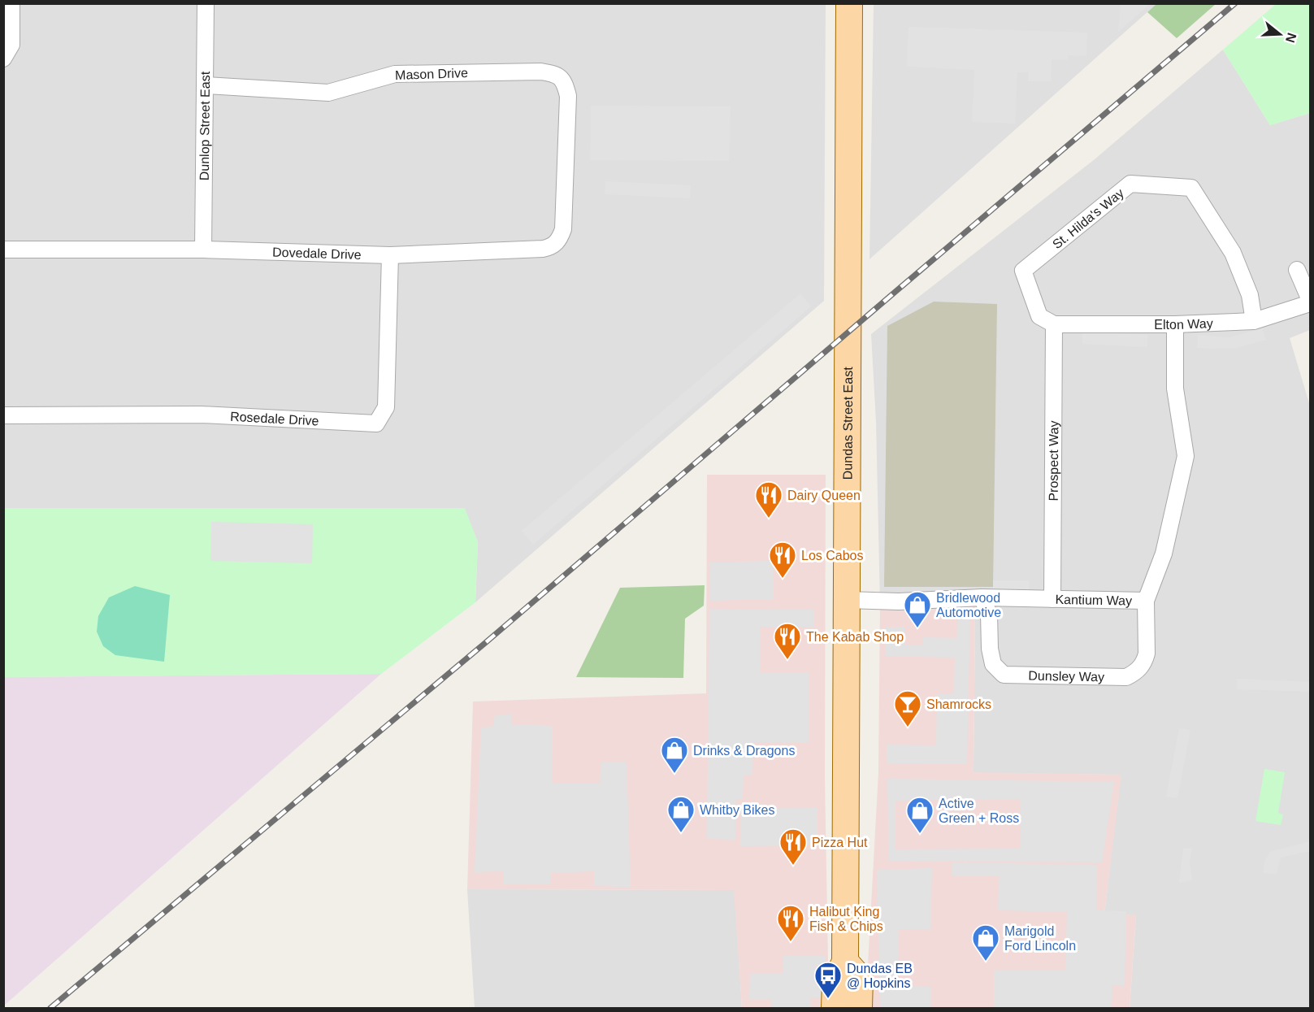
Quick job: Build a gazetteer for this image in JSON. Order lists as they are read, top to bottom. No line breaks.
{"streets":{"main road":["Dundas Street East"],"street":["Mason Drive","Dunlop Street East","St. Hilda's Way","Dovedale Drive","Elton Way","Rosedale Drive","Prospect Way","Kantium Way","Dunsley Way"]},"crossings":[["Mason Drive","Dunlop Street East"],["Mason Drive","Dovedale Drive"],["Dunlop Street East","Dovedale Drive"],["St. Hilda's Way","Elton Way"],["St. Hilda's Way","Prospect Way"],["Dovedale Drive","Rosedale Drive"],["Elton Way","Prospect Way"],["Elton Way","Kantium Way"],["Dundas Street East","Kantium Way"],["Prospect Way","Kantium Way"],["Kantium Way","Dunsley Way"]],"places":{"restaurant":["Dairy Queen","Los Cabos","The Kabab Shop","Pizza Hut","Halibut King Fish & Chips"],"shop":["Bridlewood Automotive","Drinks & Dragons","Whitby Bikes","Active Green + Ross","Marigold Ford Lincoln"],"bar":["Shamrocks"],"bus stop":["Dundas EB @ Hopkins"]},"north":"right"}
